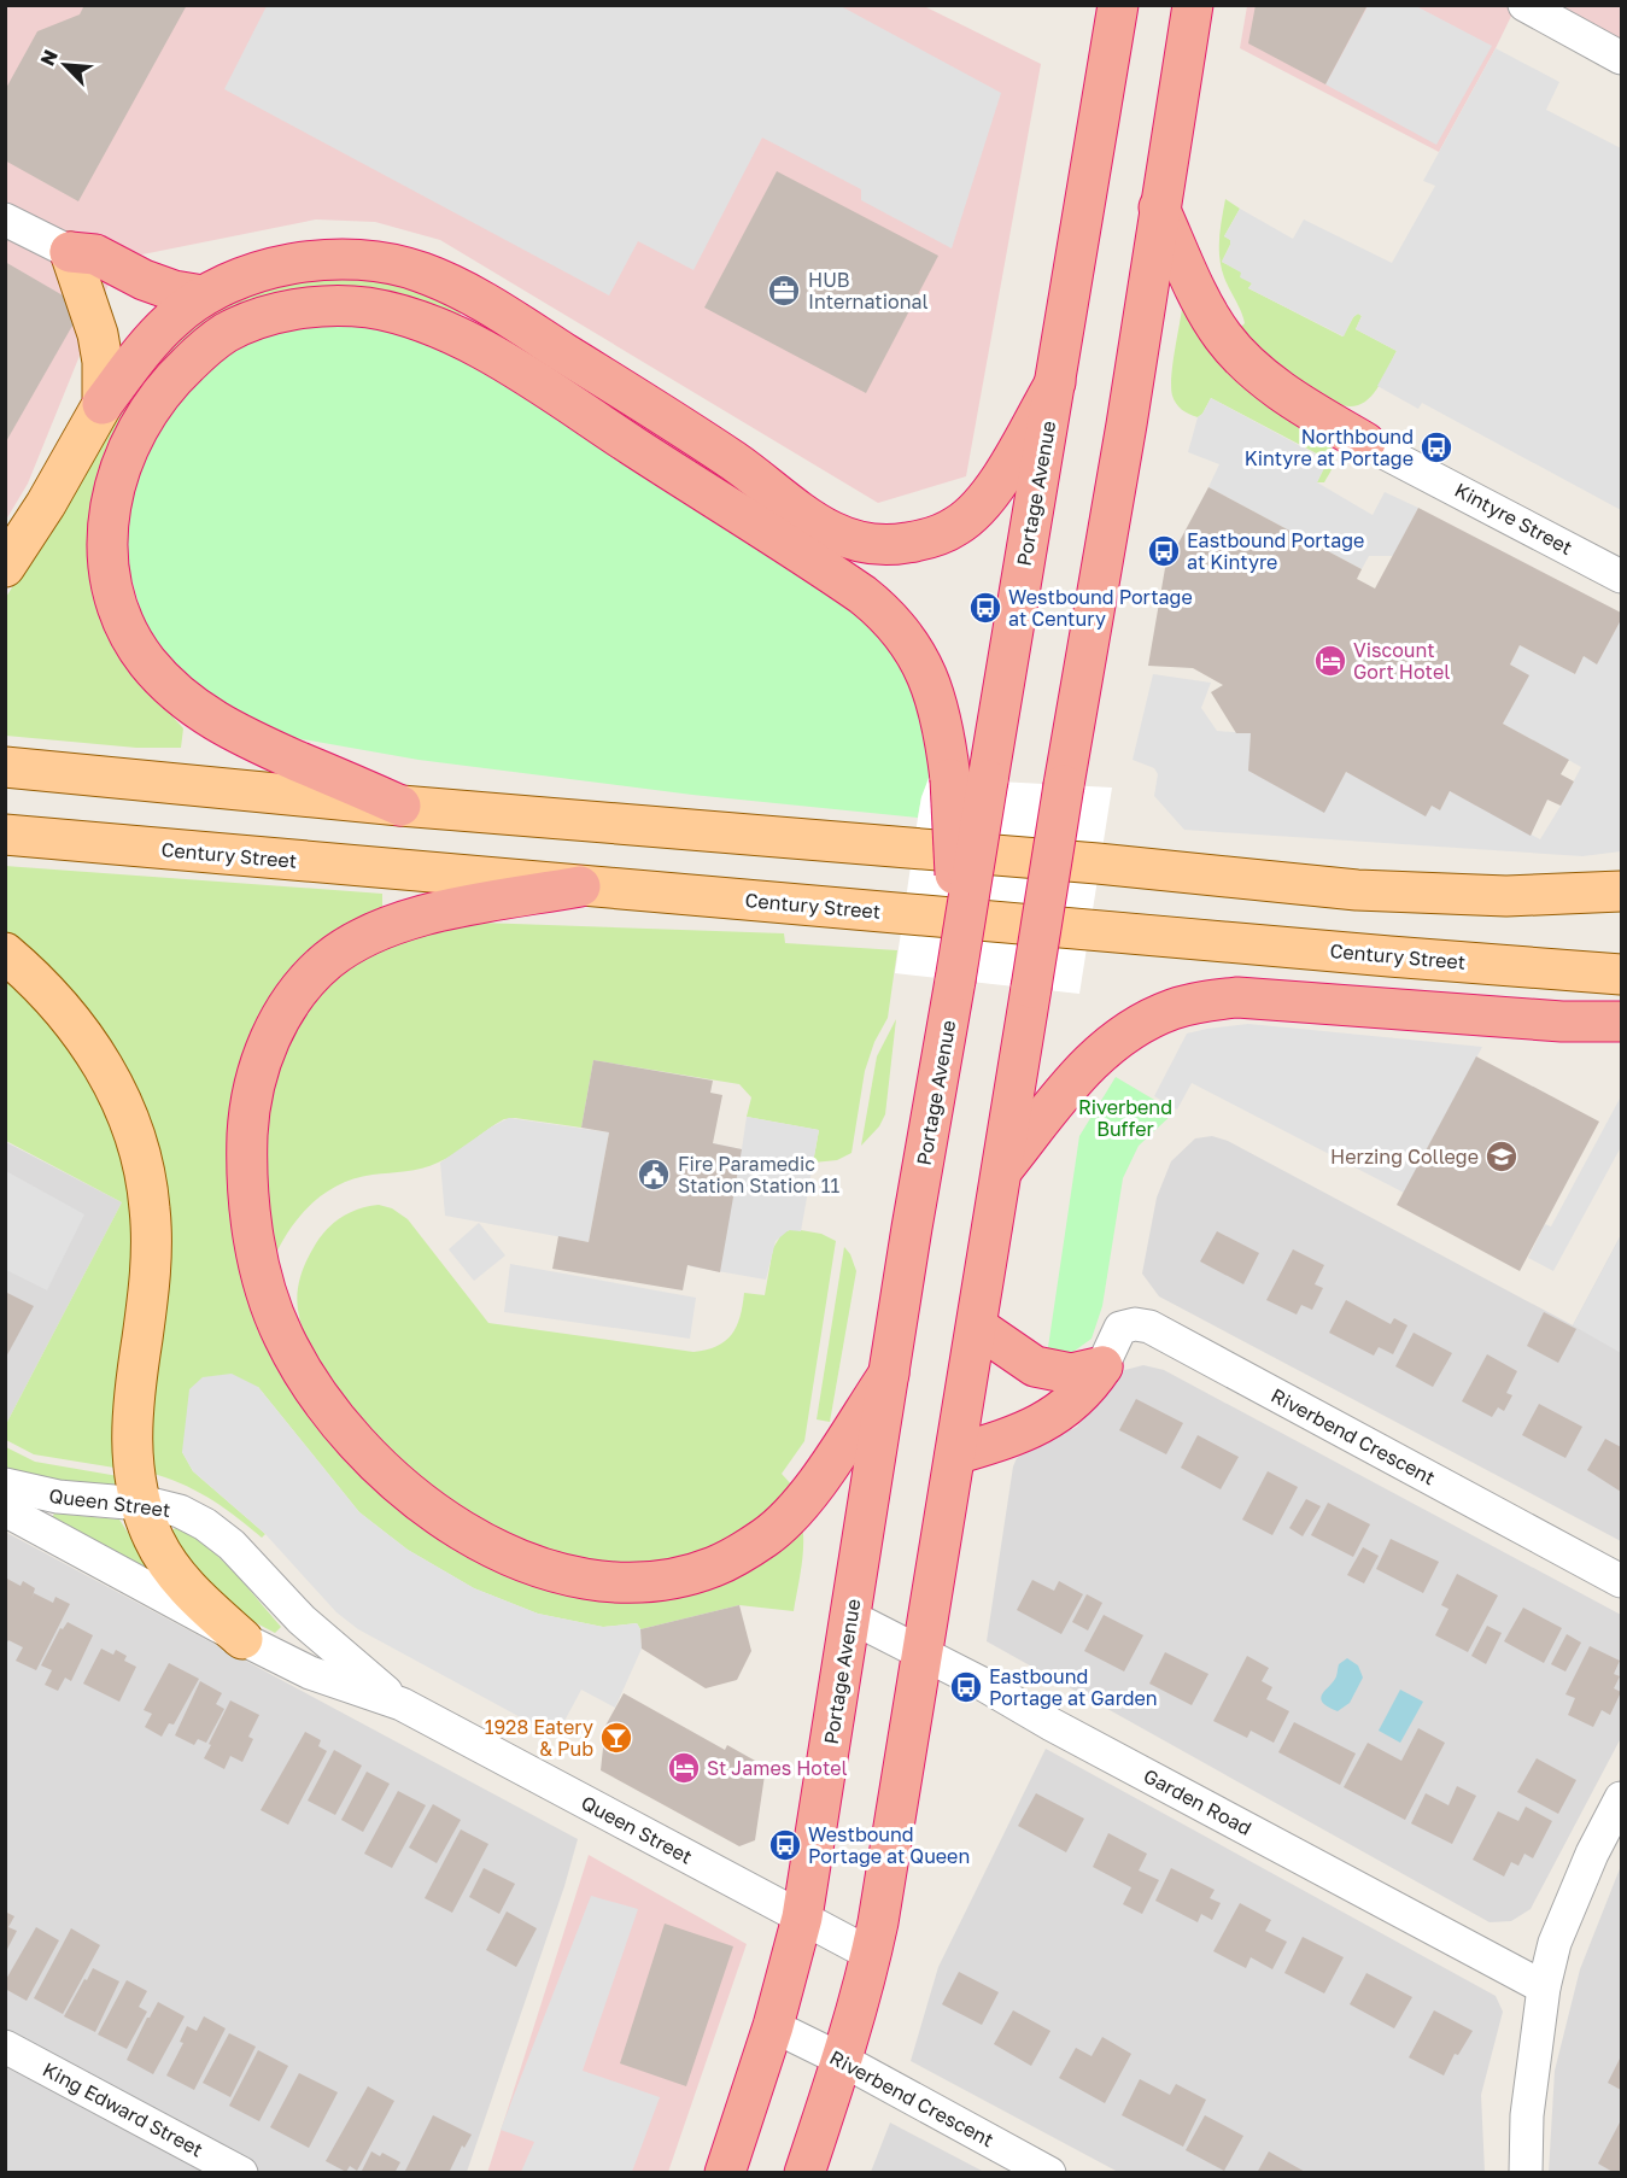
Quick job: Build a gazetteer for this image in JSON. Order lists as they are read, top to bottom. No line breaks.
{"streets":{"highway":["Portage Avenue"],"main road":["Century Street"],"street":["Kintyre Street","Riverbend Crescent","Queen Street","Garden Road","King Edward Street"]},"crossings":[["Portage Avenue","Riverbend Crescent"],["Portage Avenue","Queen Street"],["Portage Avenue","Garden Road"]],"parks":["Riverbend Buffer"],"places":{"office":["HUB International"],"bus stop":["Northbound Kintyre at Portage","Eastbound Portage at Kintyre","Westbound Portage at Century","Eastbound Portage at Garden","Westbound Portage at Queen"],"hotel":["Viscount Gort Hotel","St James Hotel"],"school or university":["Herzing College"],"public building":["Fire Paramedic Station Station 11"],"bar":["1928 Eatery & Pub"]},"north":"top left"}
